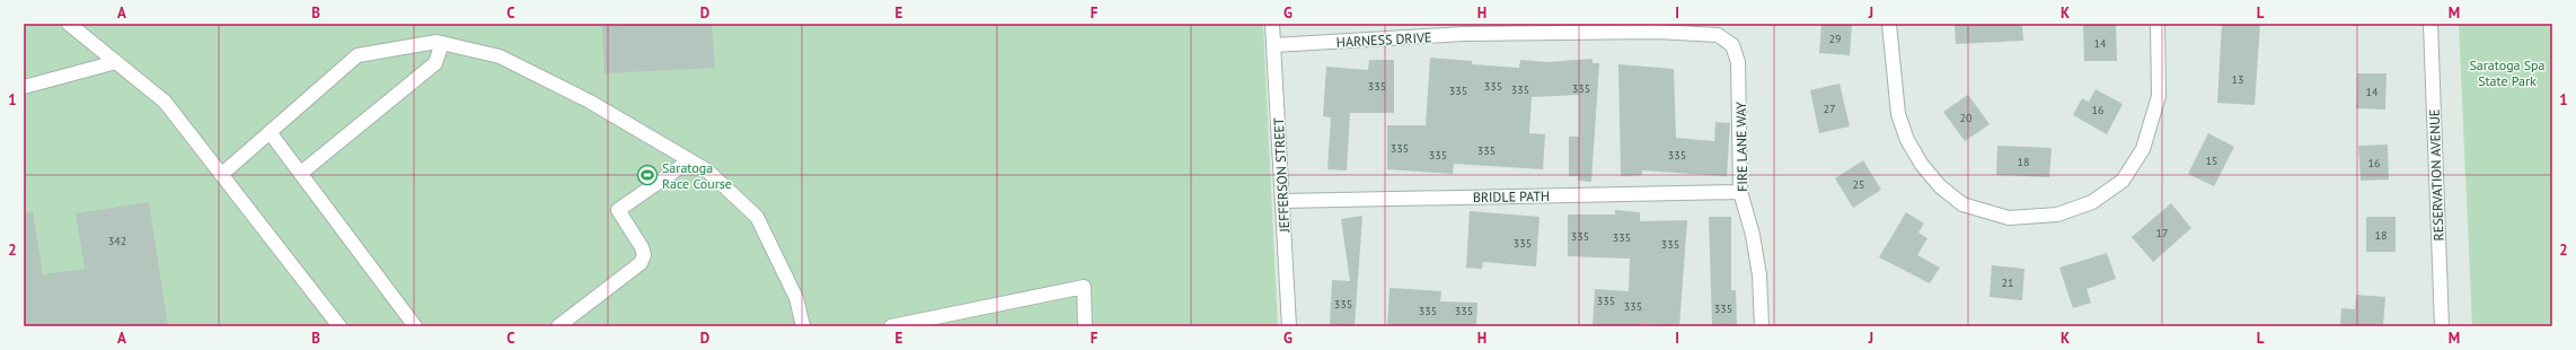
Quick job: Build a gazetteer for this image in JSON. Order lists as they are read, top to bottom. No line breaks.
{"streets":{"street":["HARNESS DRIVE","FIRE LANE WAY","JEFFERSON STREET","RESERVATION AVENUE","BRIDLE PATH"]},"crossings":[["HARNESS DRIVE","FIRE LANE WAY"],["HARNESS DRIVE","JEFFERSON STREET"],["FIRE LANE WAY","BRIDLE PATH"],["JEFFERSON STREET","BRIDLE PATH"]],"parks":["Saratoga Spa State Park"],"places":{"sports":["Saratoga Race Course"]},"house_numbers":["29","14","13","335","335","335","335","335","14","27","16","20","335","335","335","335","15","18","16","25","17","18","335","335","342","335","335","21","335","335","335","335","335","335"],"grid":{"columns":["A","B","C","D","E","F","G","H","I","J","K","L","M"],"rows":["1","2"]}}
